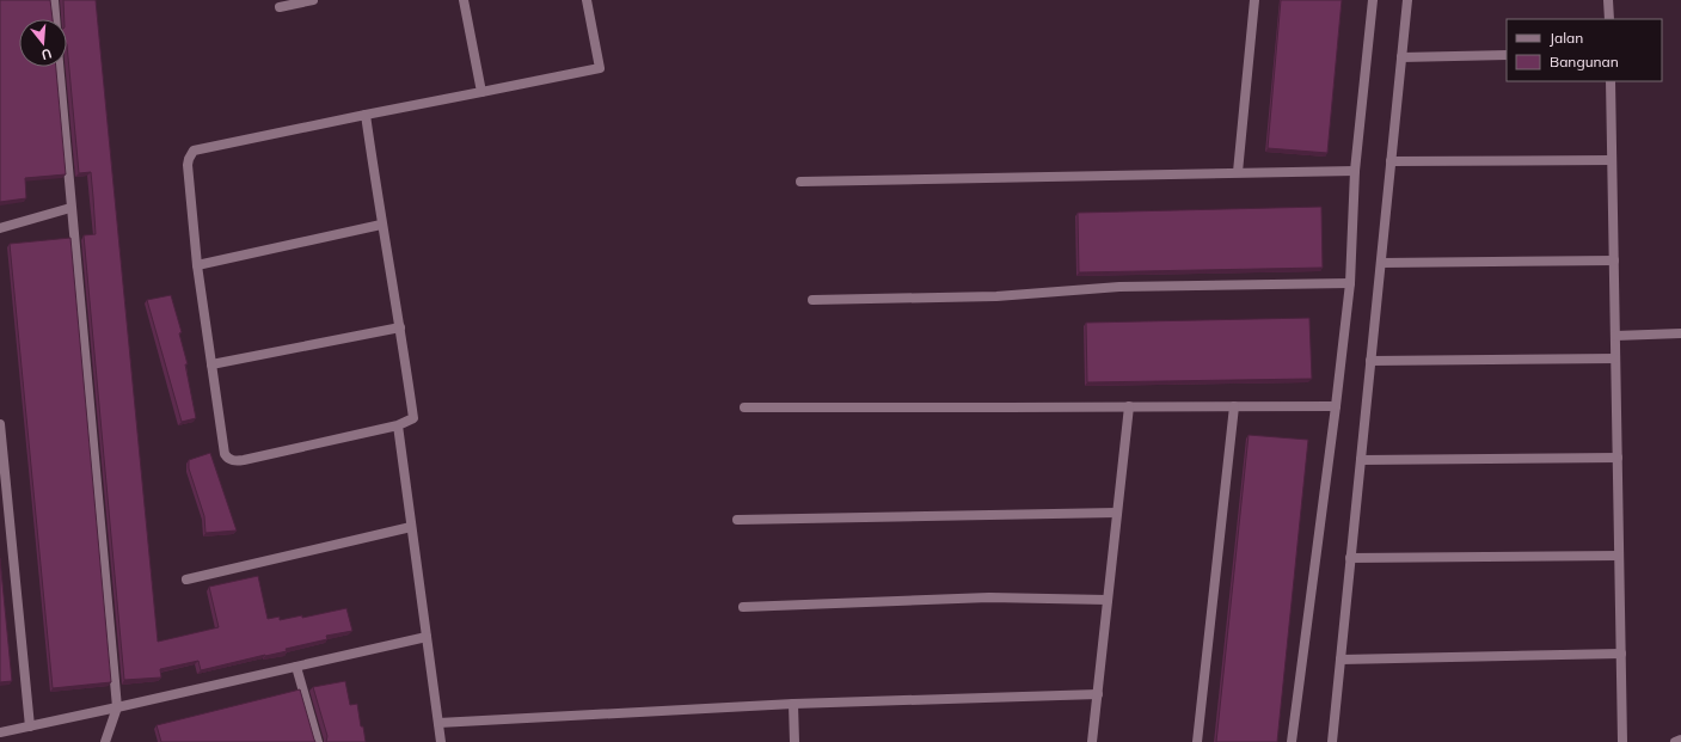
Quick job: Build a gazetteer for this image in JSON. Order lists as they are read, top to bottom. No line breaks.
{"legend":["Jalan","Bangunan"],"north":"bottom"}
